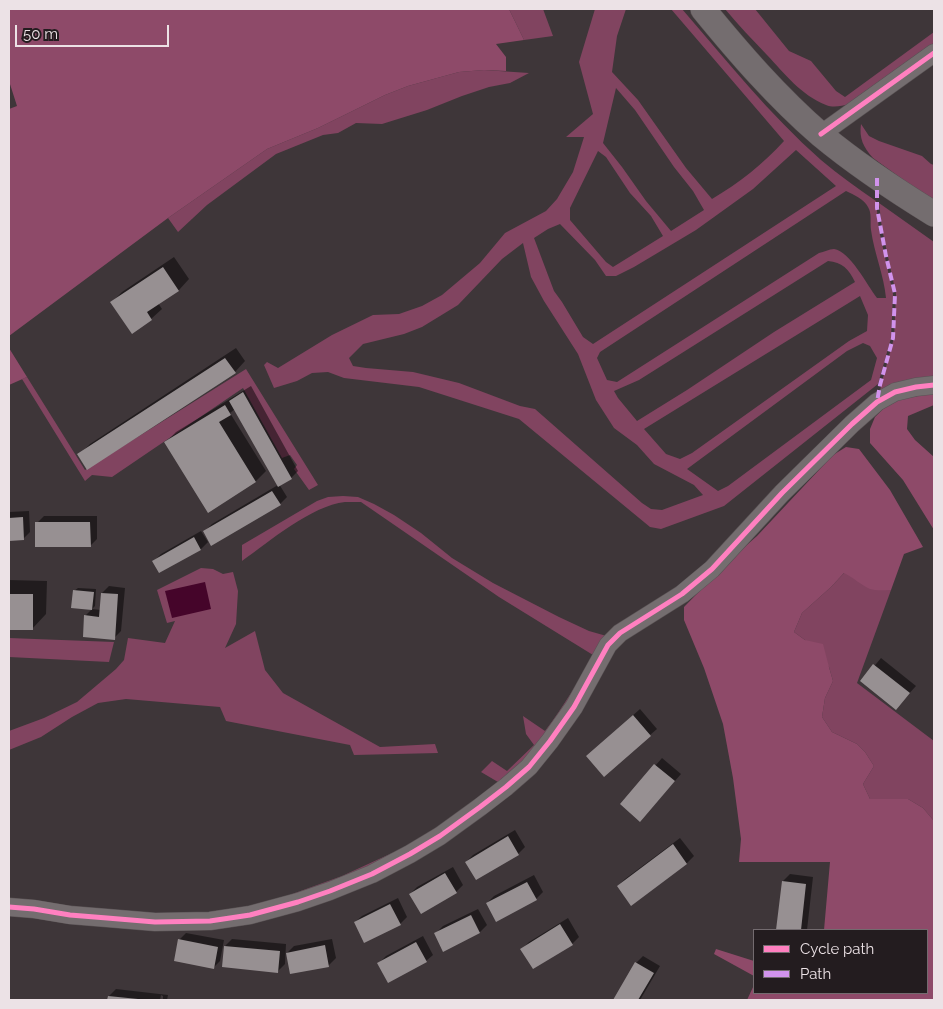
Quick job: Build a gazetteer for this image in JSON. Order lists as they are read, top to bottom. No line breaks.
{"legend":["Cycle path","Path"],"scale_bar":"50 m"}
